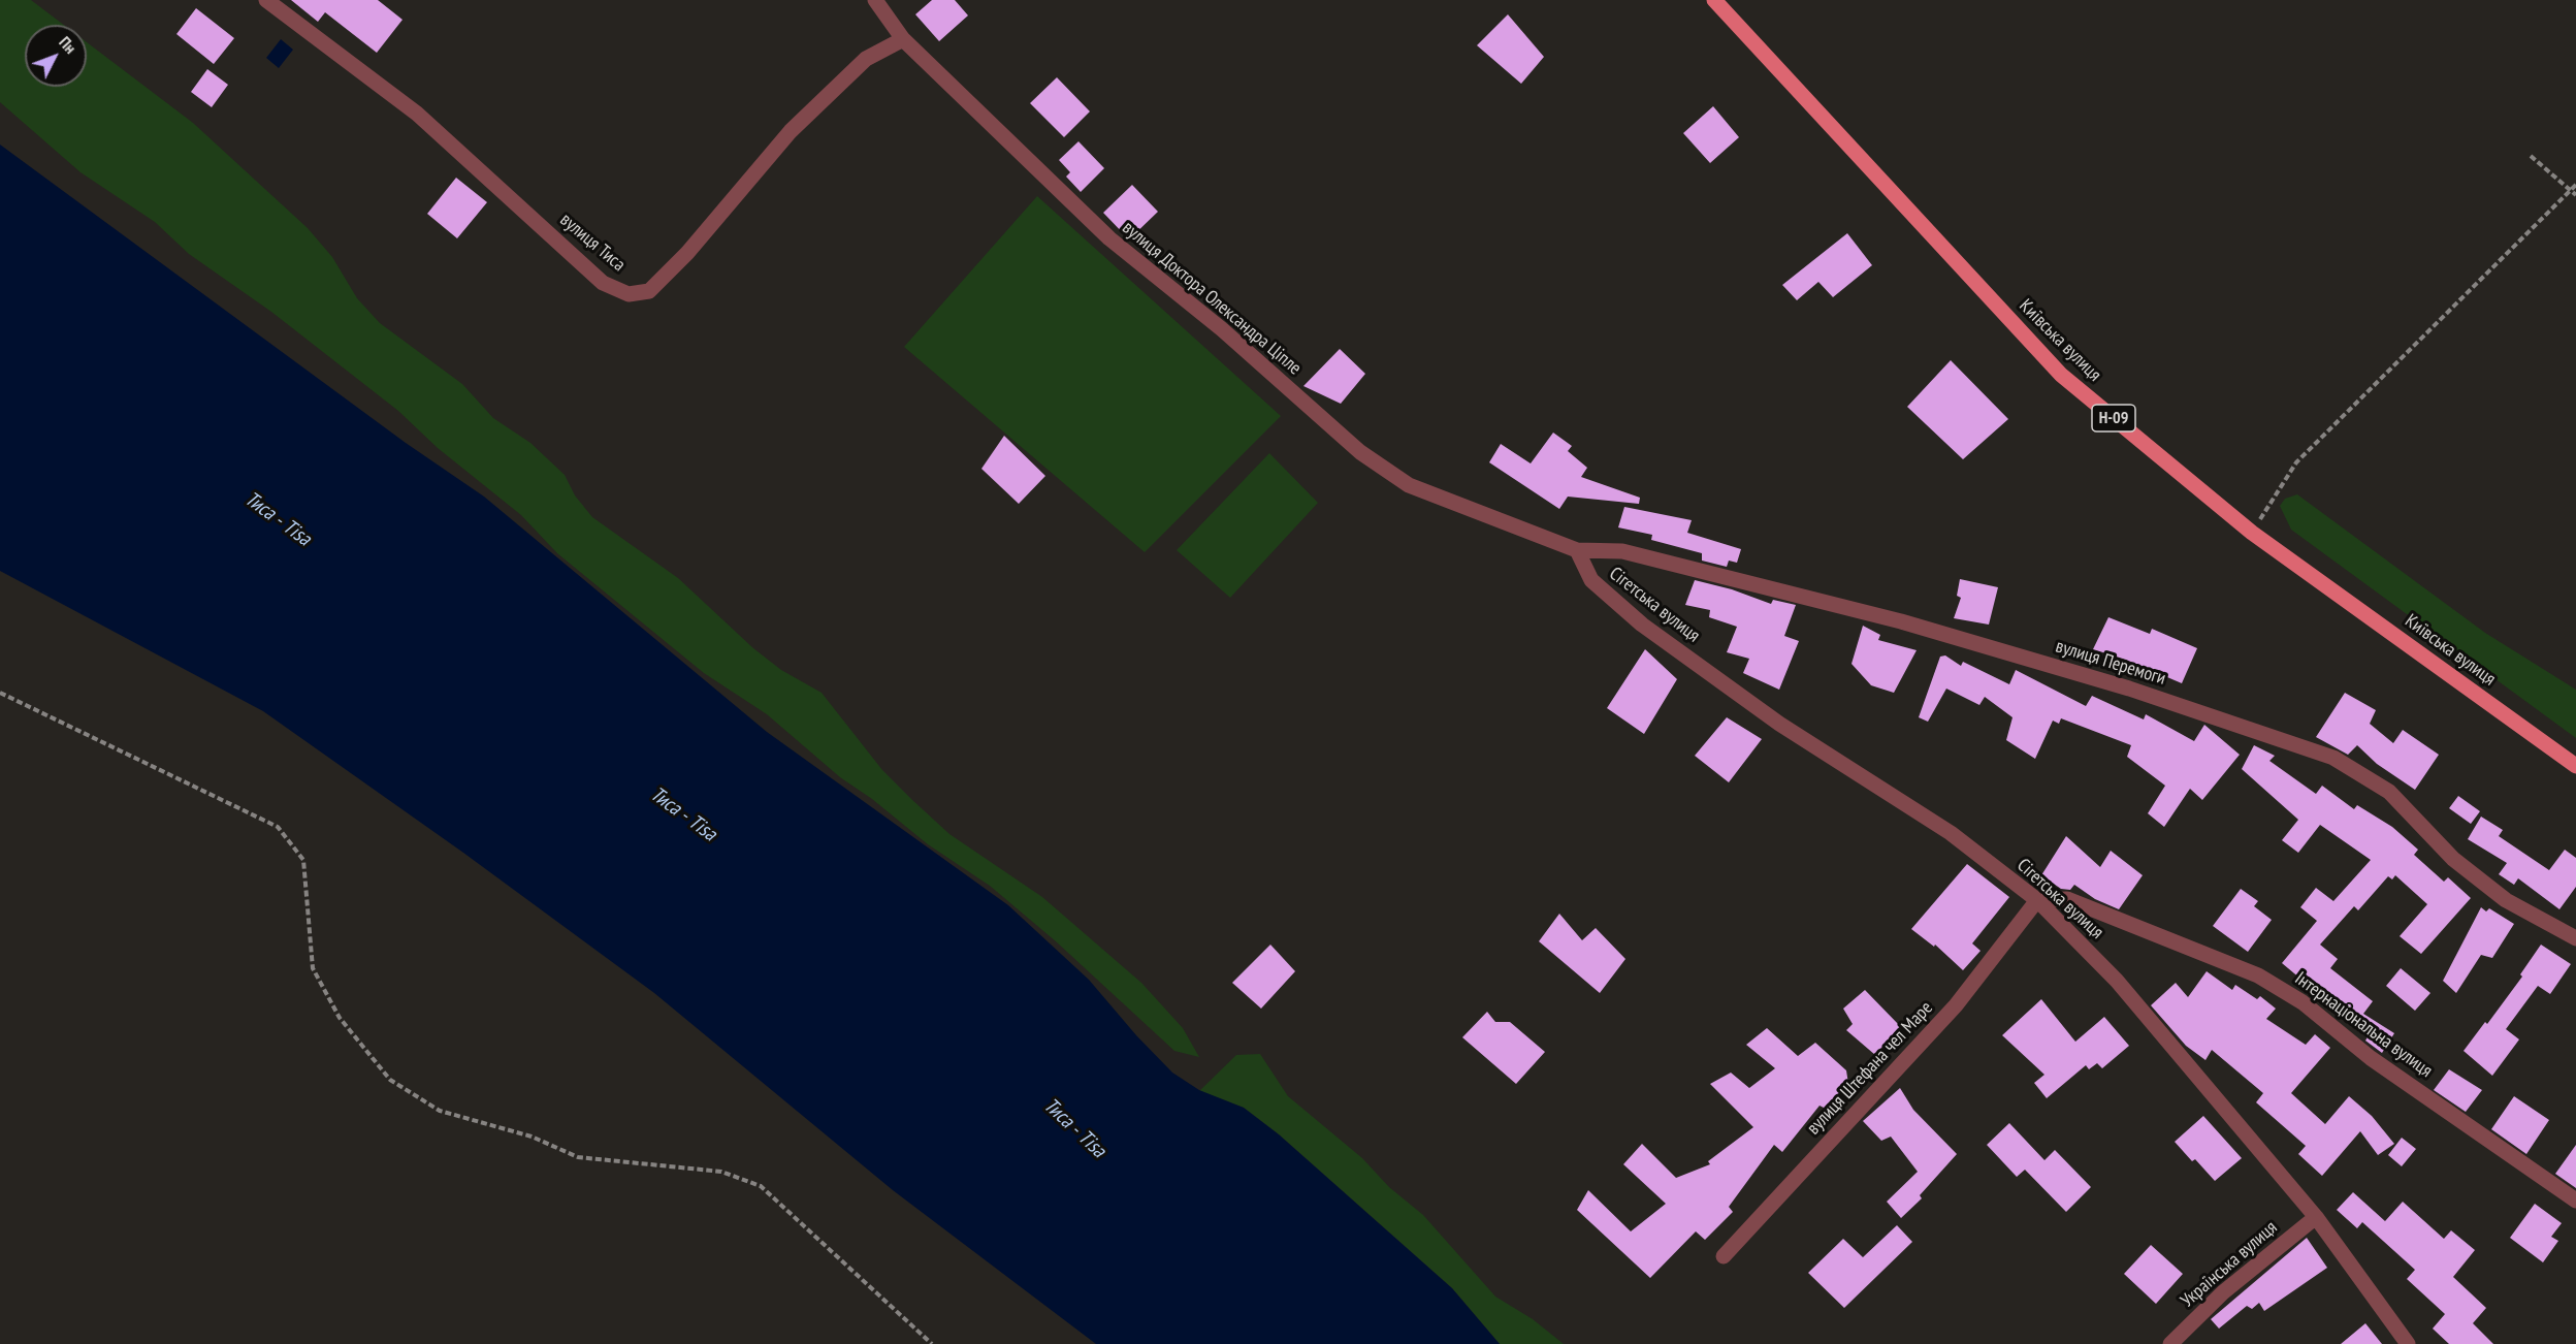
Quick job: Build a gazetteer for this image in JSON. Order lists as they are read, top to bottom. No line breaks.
{"streets":{"main road":["Київська вулиця","Н-09"],"street":["вулиця Тиса","вулиця Доктора Олександра Ціпле","Сігетська вулиця","вулиця Перемоги","Інтернаціональна вулиця","вулиця Штефана чел Маре","Українська вулиця"]},"crossings":[["вулиця Тиса","вулиця Доктора Олександра Ціпле"],["вулиця Доктора Олександра Ціпле","Сігетська вулиця"],["вулиця Доктора Олександра Ціпле","вулиця Перемоги"],["Сігетська вулиця","вулиця Перемоги"],["Сігетська вулиця","Інтернаціональна вулиця"],["Сігетська вулиця","вулиця Штефана чел Маре"],["Сігетська вулиця","Українська вулиця"],["Інтернаціональна вулиця","вулиця Штефана чел Маре"]],"water":["Тиса - Tisa"],"north":"top right"}
